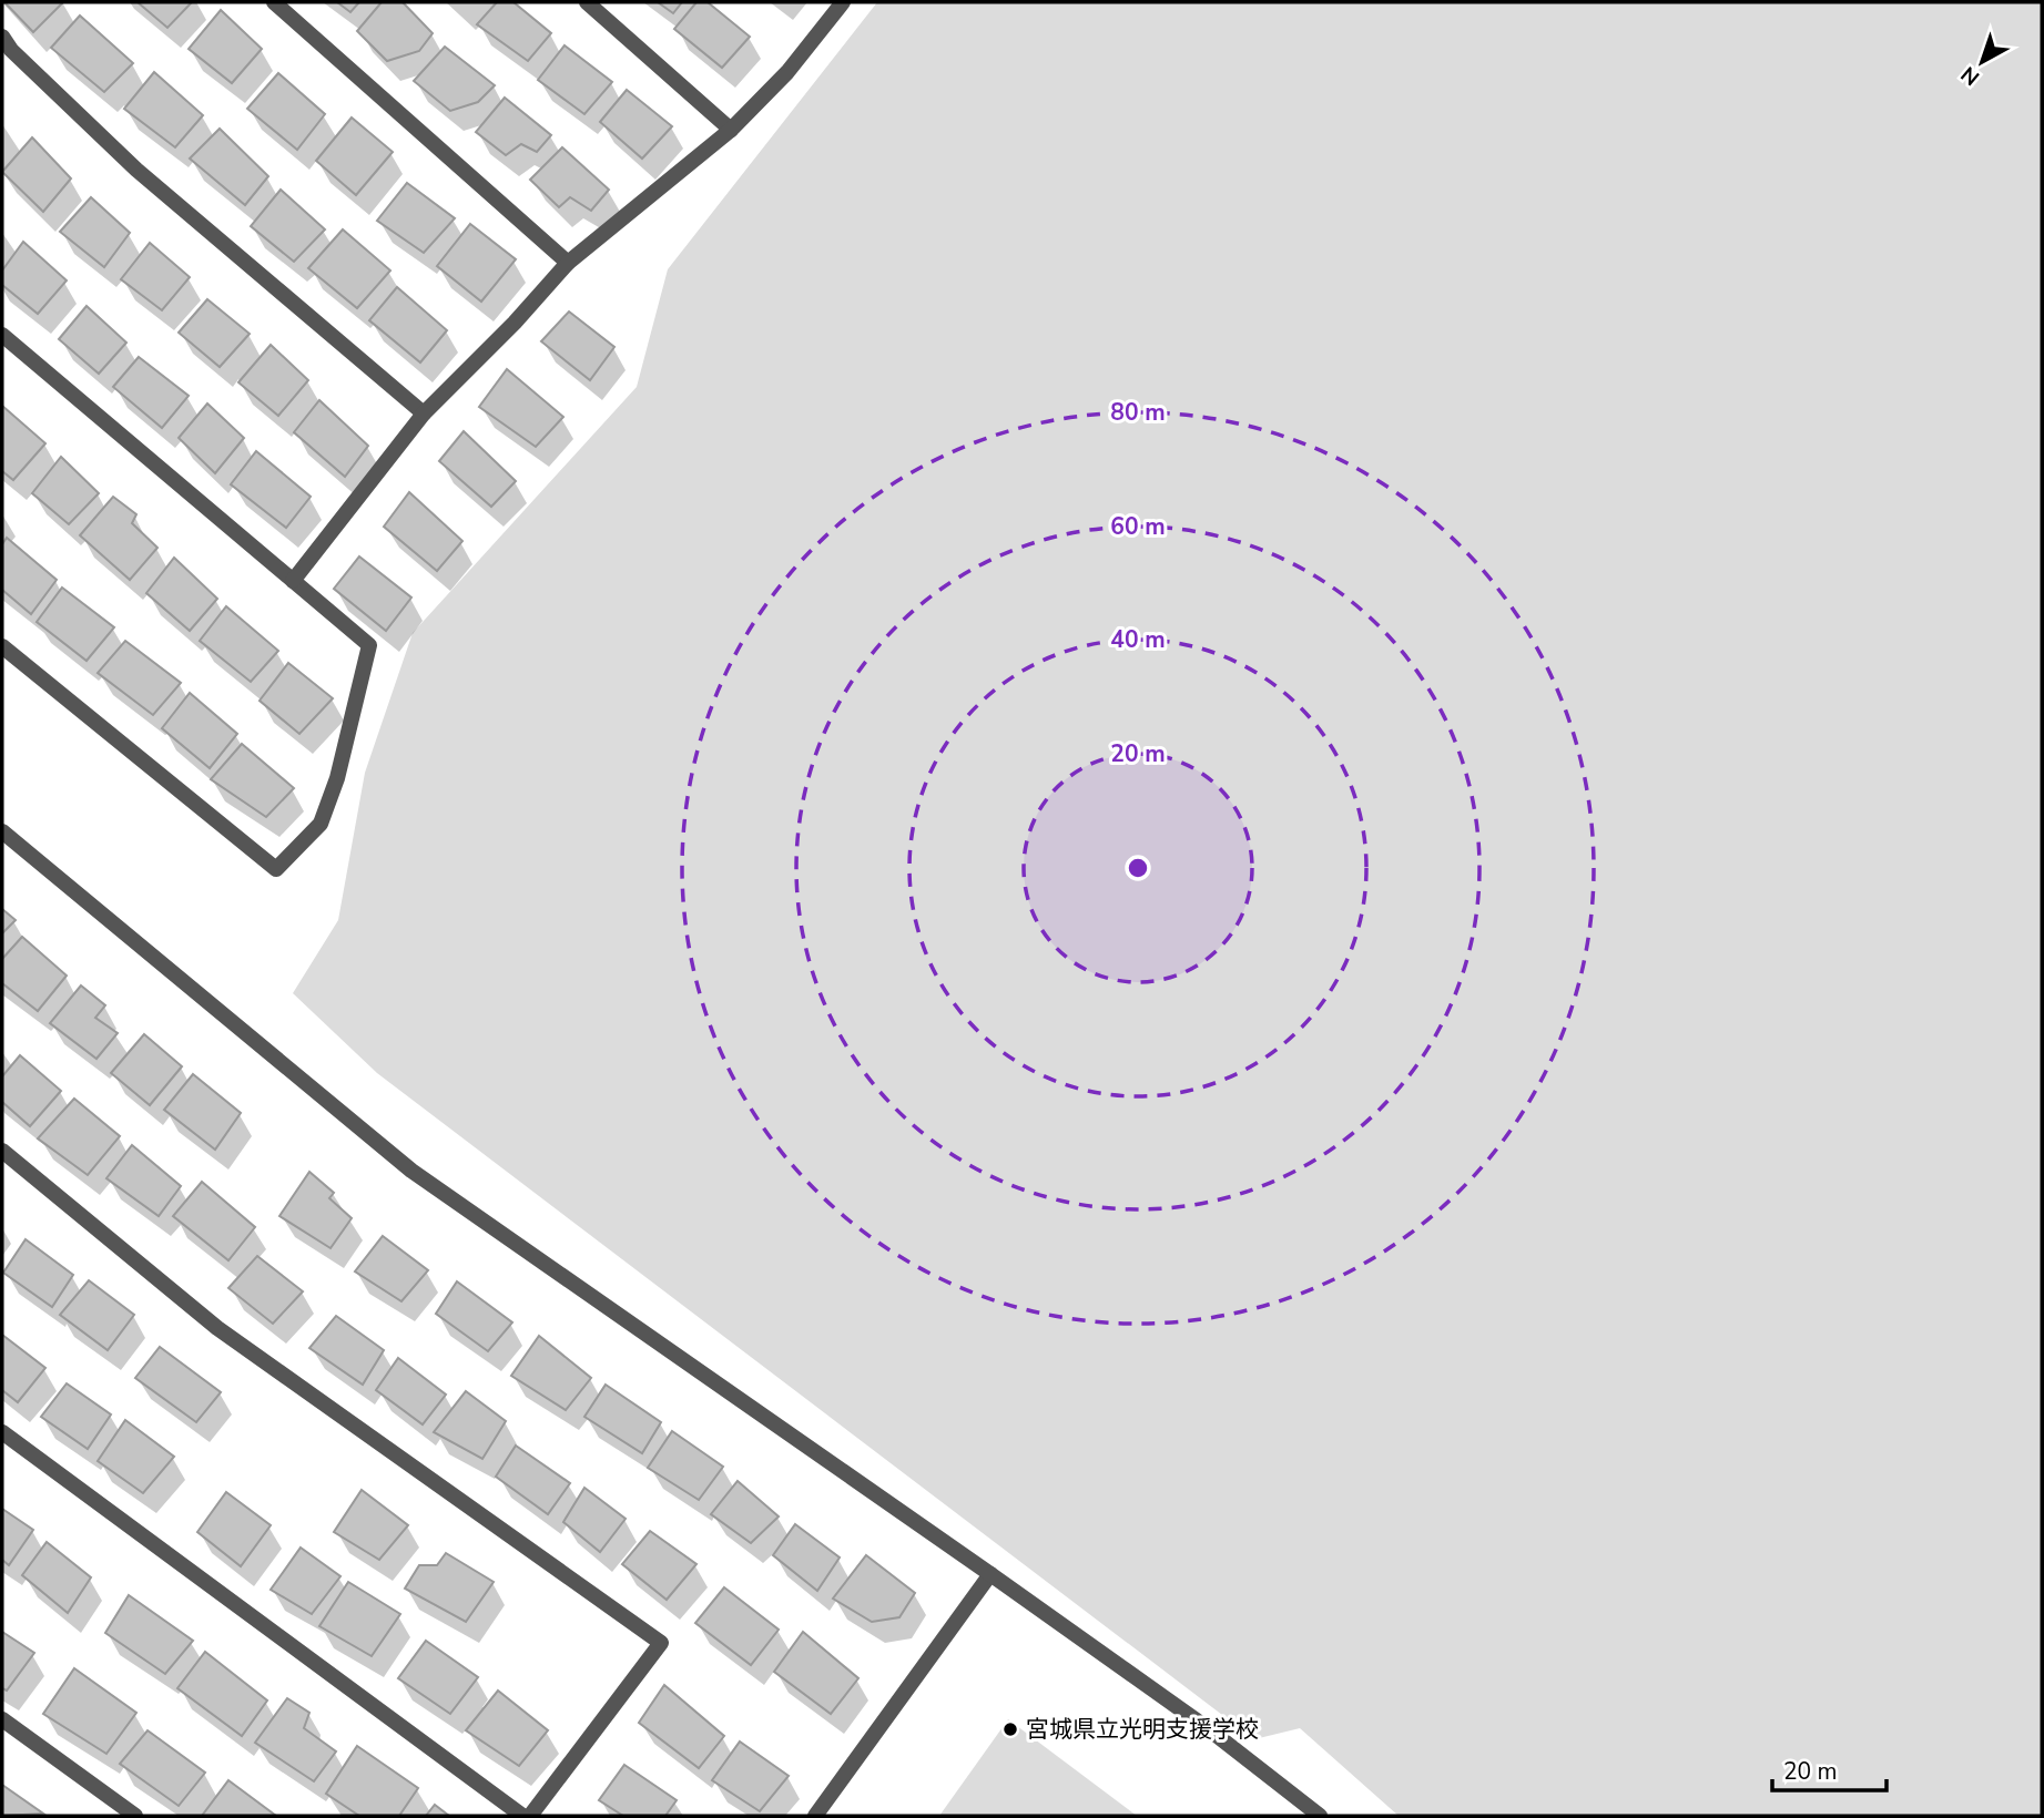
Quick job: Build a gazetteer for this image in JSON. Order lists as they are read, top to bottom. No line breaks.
{"places":["宮城県立光明支援学校"],"scale_bar":"20 m","north":"bottom left","rings":["80 m","60 m","40 m","20 m"]}
